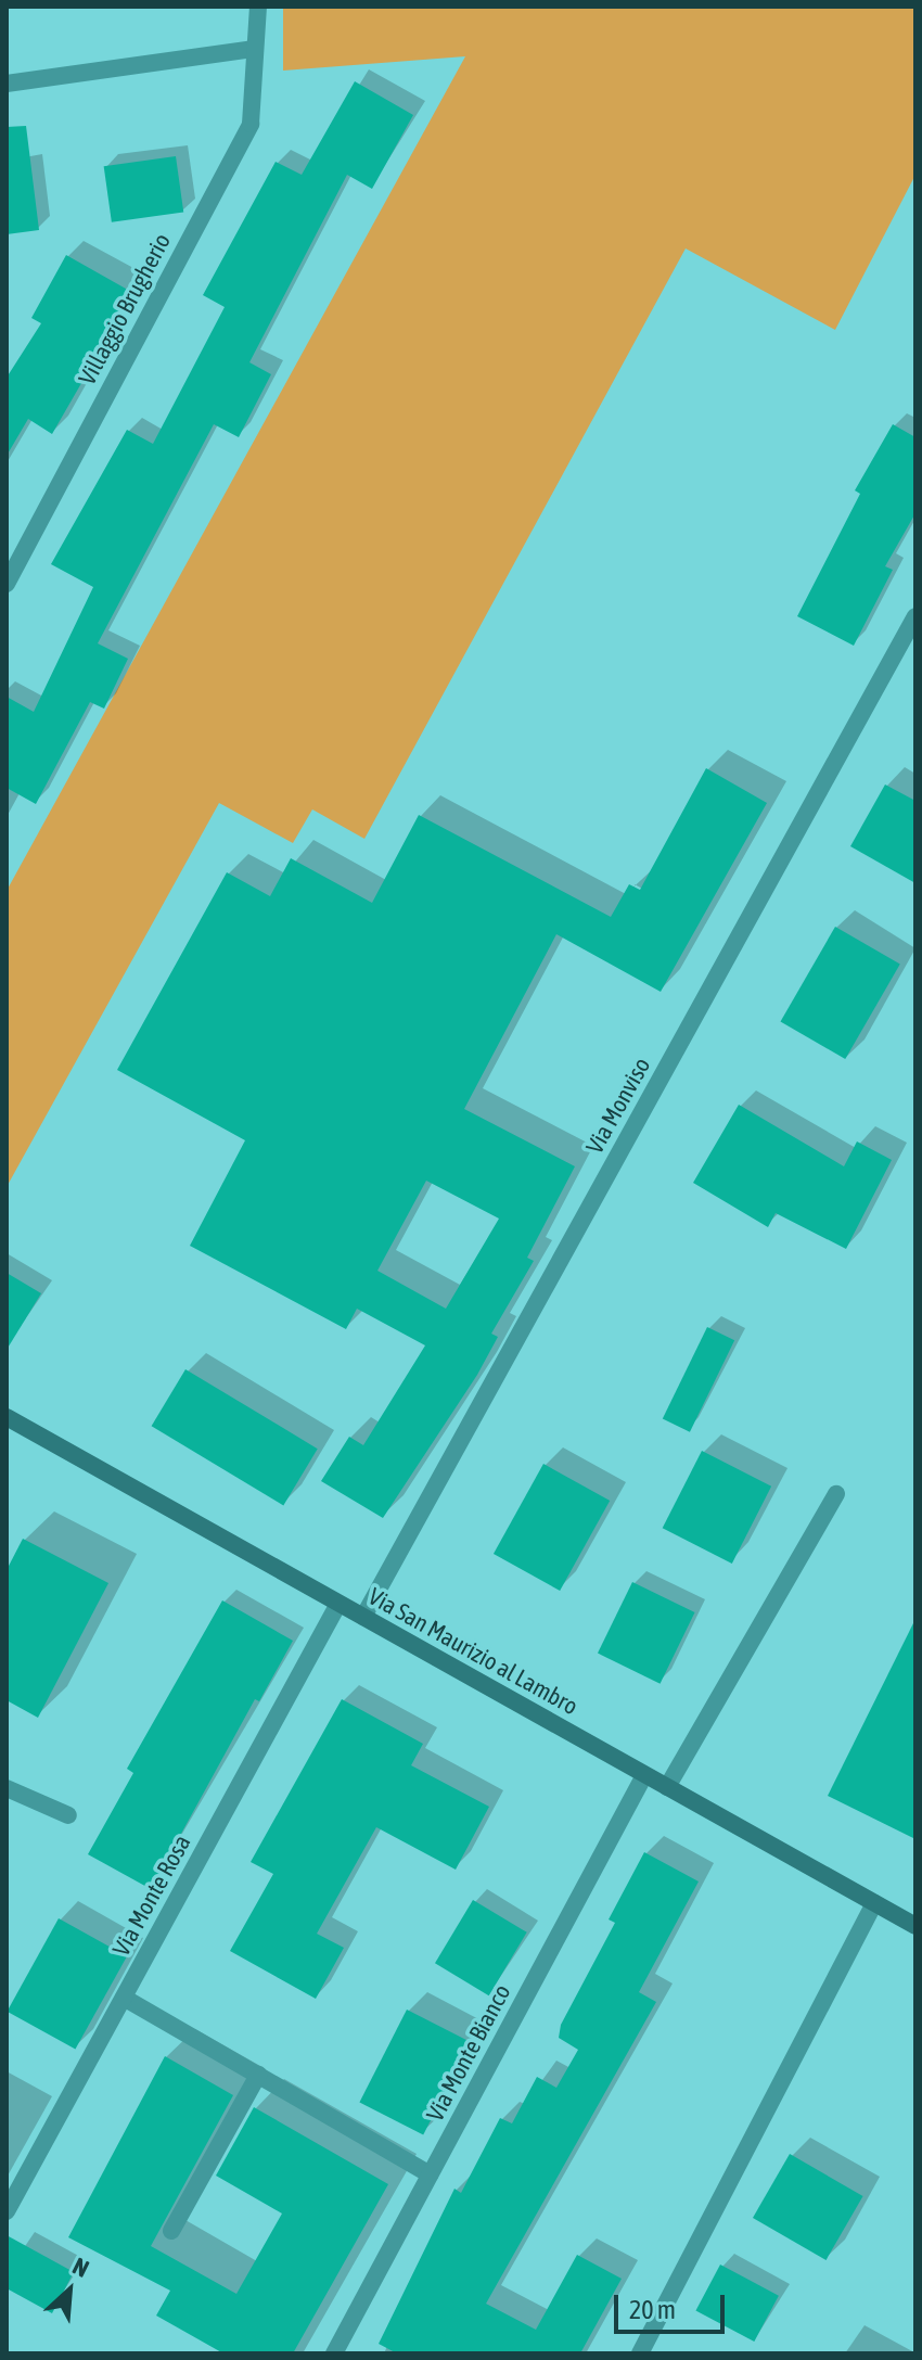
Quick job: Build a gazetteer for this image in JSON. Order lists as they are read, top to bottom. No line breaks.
{"streets":{"main road":["Via San Maurizio al Lambro"],"street":["Villaggio Brugherio","Via Monviso","Via Monte Rosa","Via Monte Bianco"]},"crossings":[["Via Monviso","Via San Maurizio al Lambro"],["Via San Maurizio al Lambro","Via Monte Rosa"],["Via San Maurizio al Lambro","Via Monte Bianco"]],"scale_bar":"20 m","north":"top right"}
